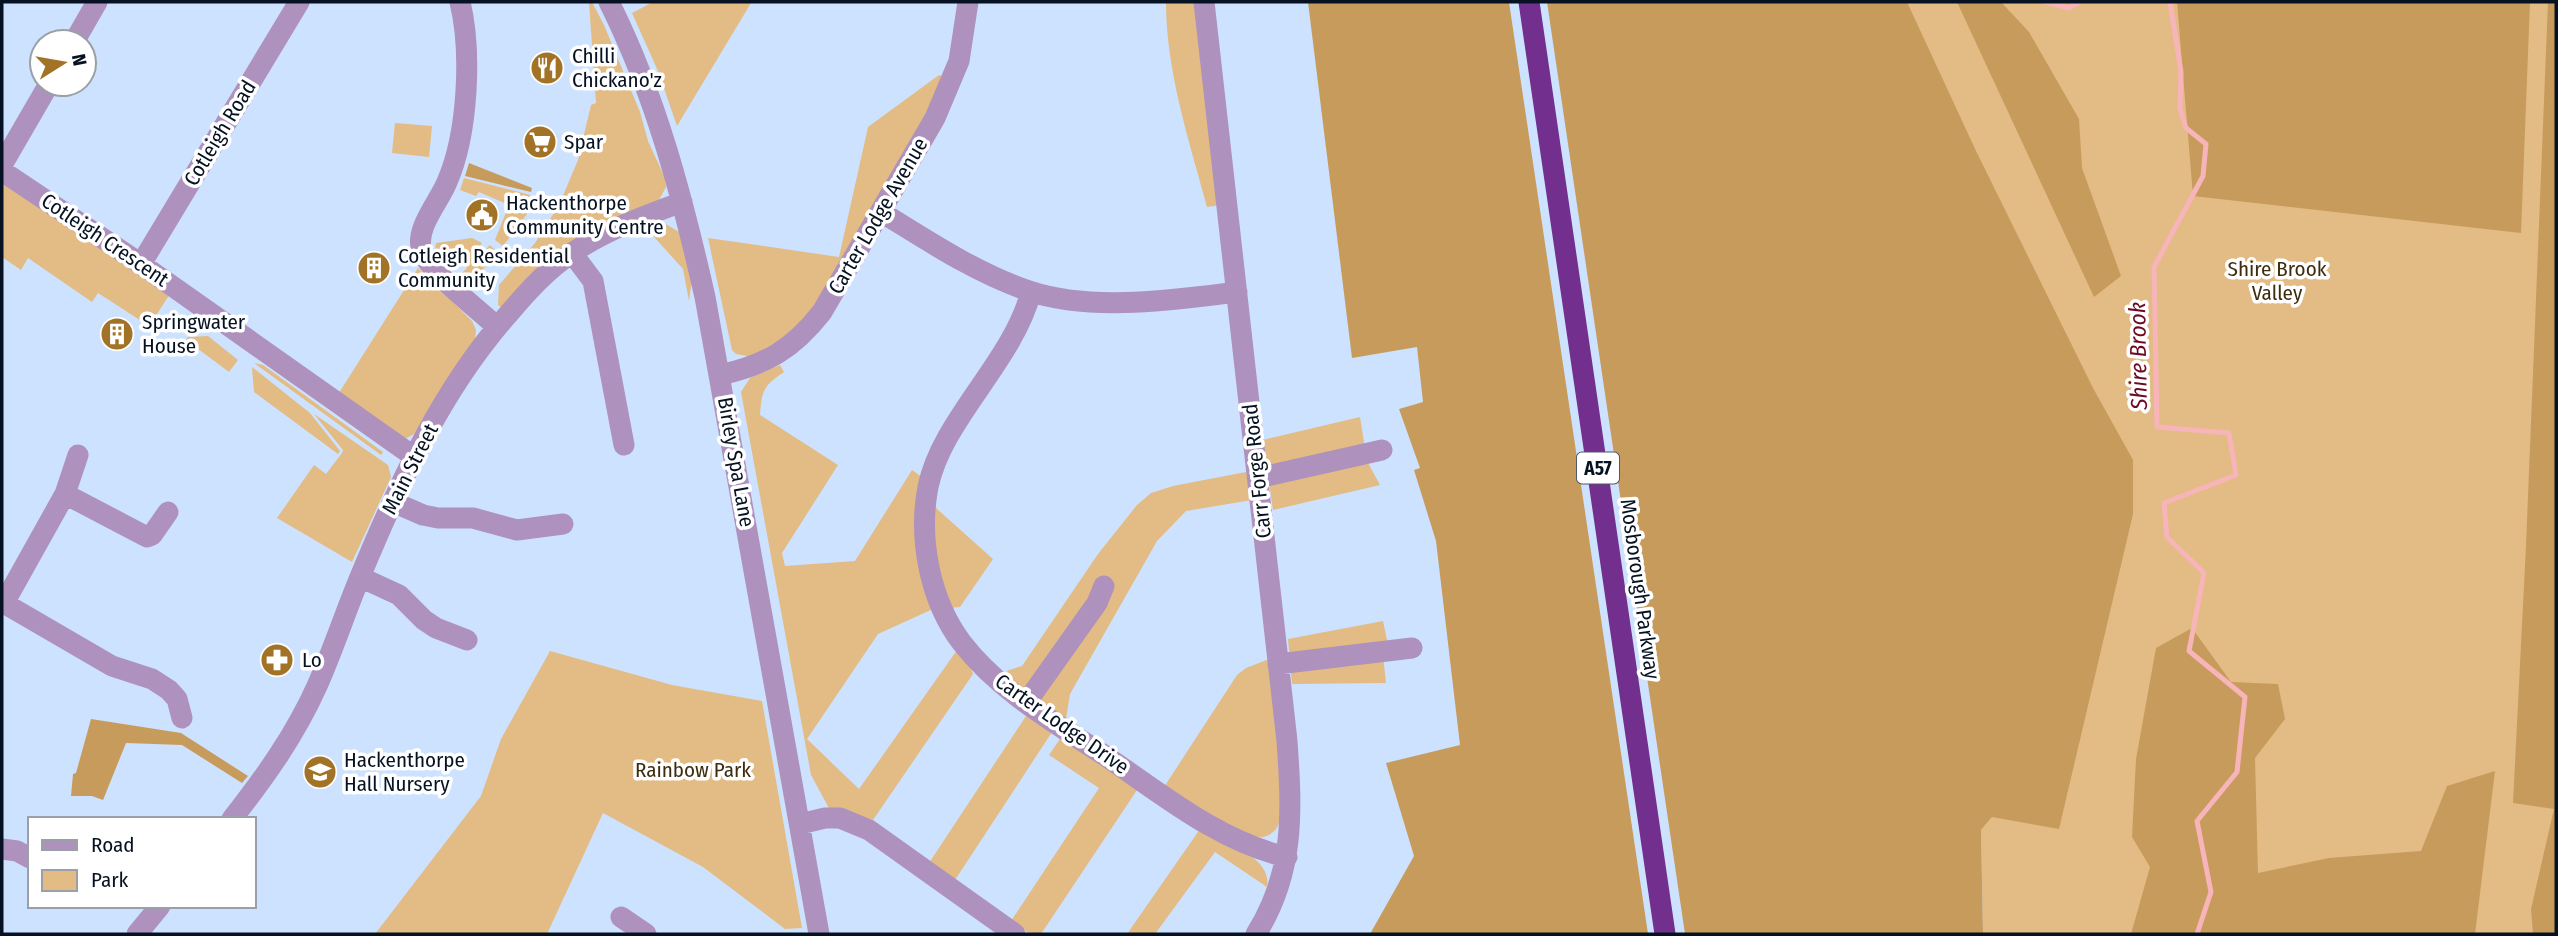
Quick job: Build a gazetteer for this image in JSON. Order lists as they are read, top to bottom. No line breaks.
{"streets":{"highway":["A57","Mosborough Parkway"],"street":["Cotleigh Road","Carter Lodge Avenue","Cotleigh Crescent","Birley Spa Lane","Main Street","Carr Forge Road","Carter Lodge Drive"]},"crossings":[["Cotleigh Road","Cotleigh Crescent"],["Carter Lodge Avenue","Birley Spa Lane"],["Cotleigh Crescent","Main Street"],["Birley Spa Lane","Main Street"],["Carr Forge Road","Carter Lodge Drive"]],"water":["Shire Brook"],"parks":["Shire Brook Valley","Rainbow Park"],"places":{"restaurant":["Chilli Chickano'z"],"supermarket":["Spar"],"public building":["Hackenthorpe Community Centre"],"building":["Cotleigh Residential Community","Springwater House"],"pharmacy":["Lo"],"school or university":["Hackenthorpe Hall Nursery"]},"legend":["Road","Park"],"north":"right"}
